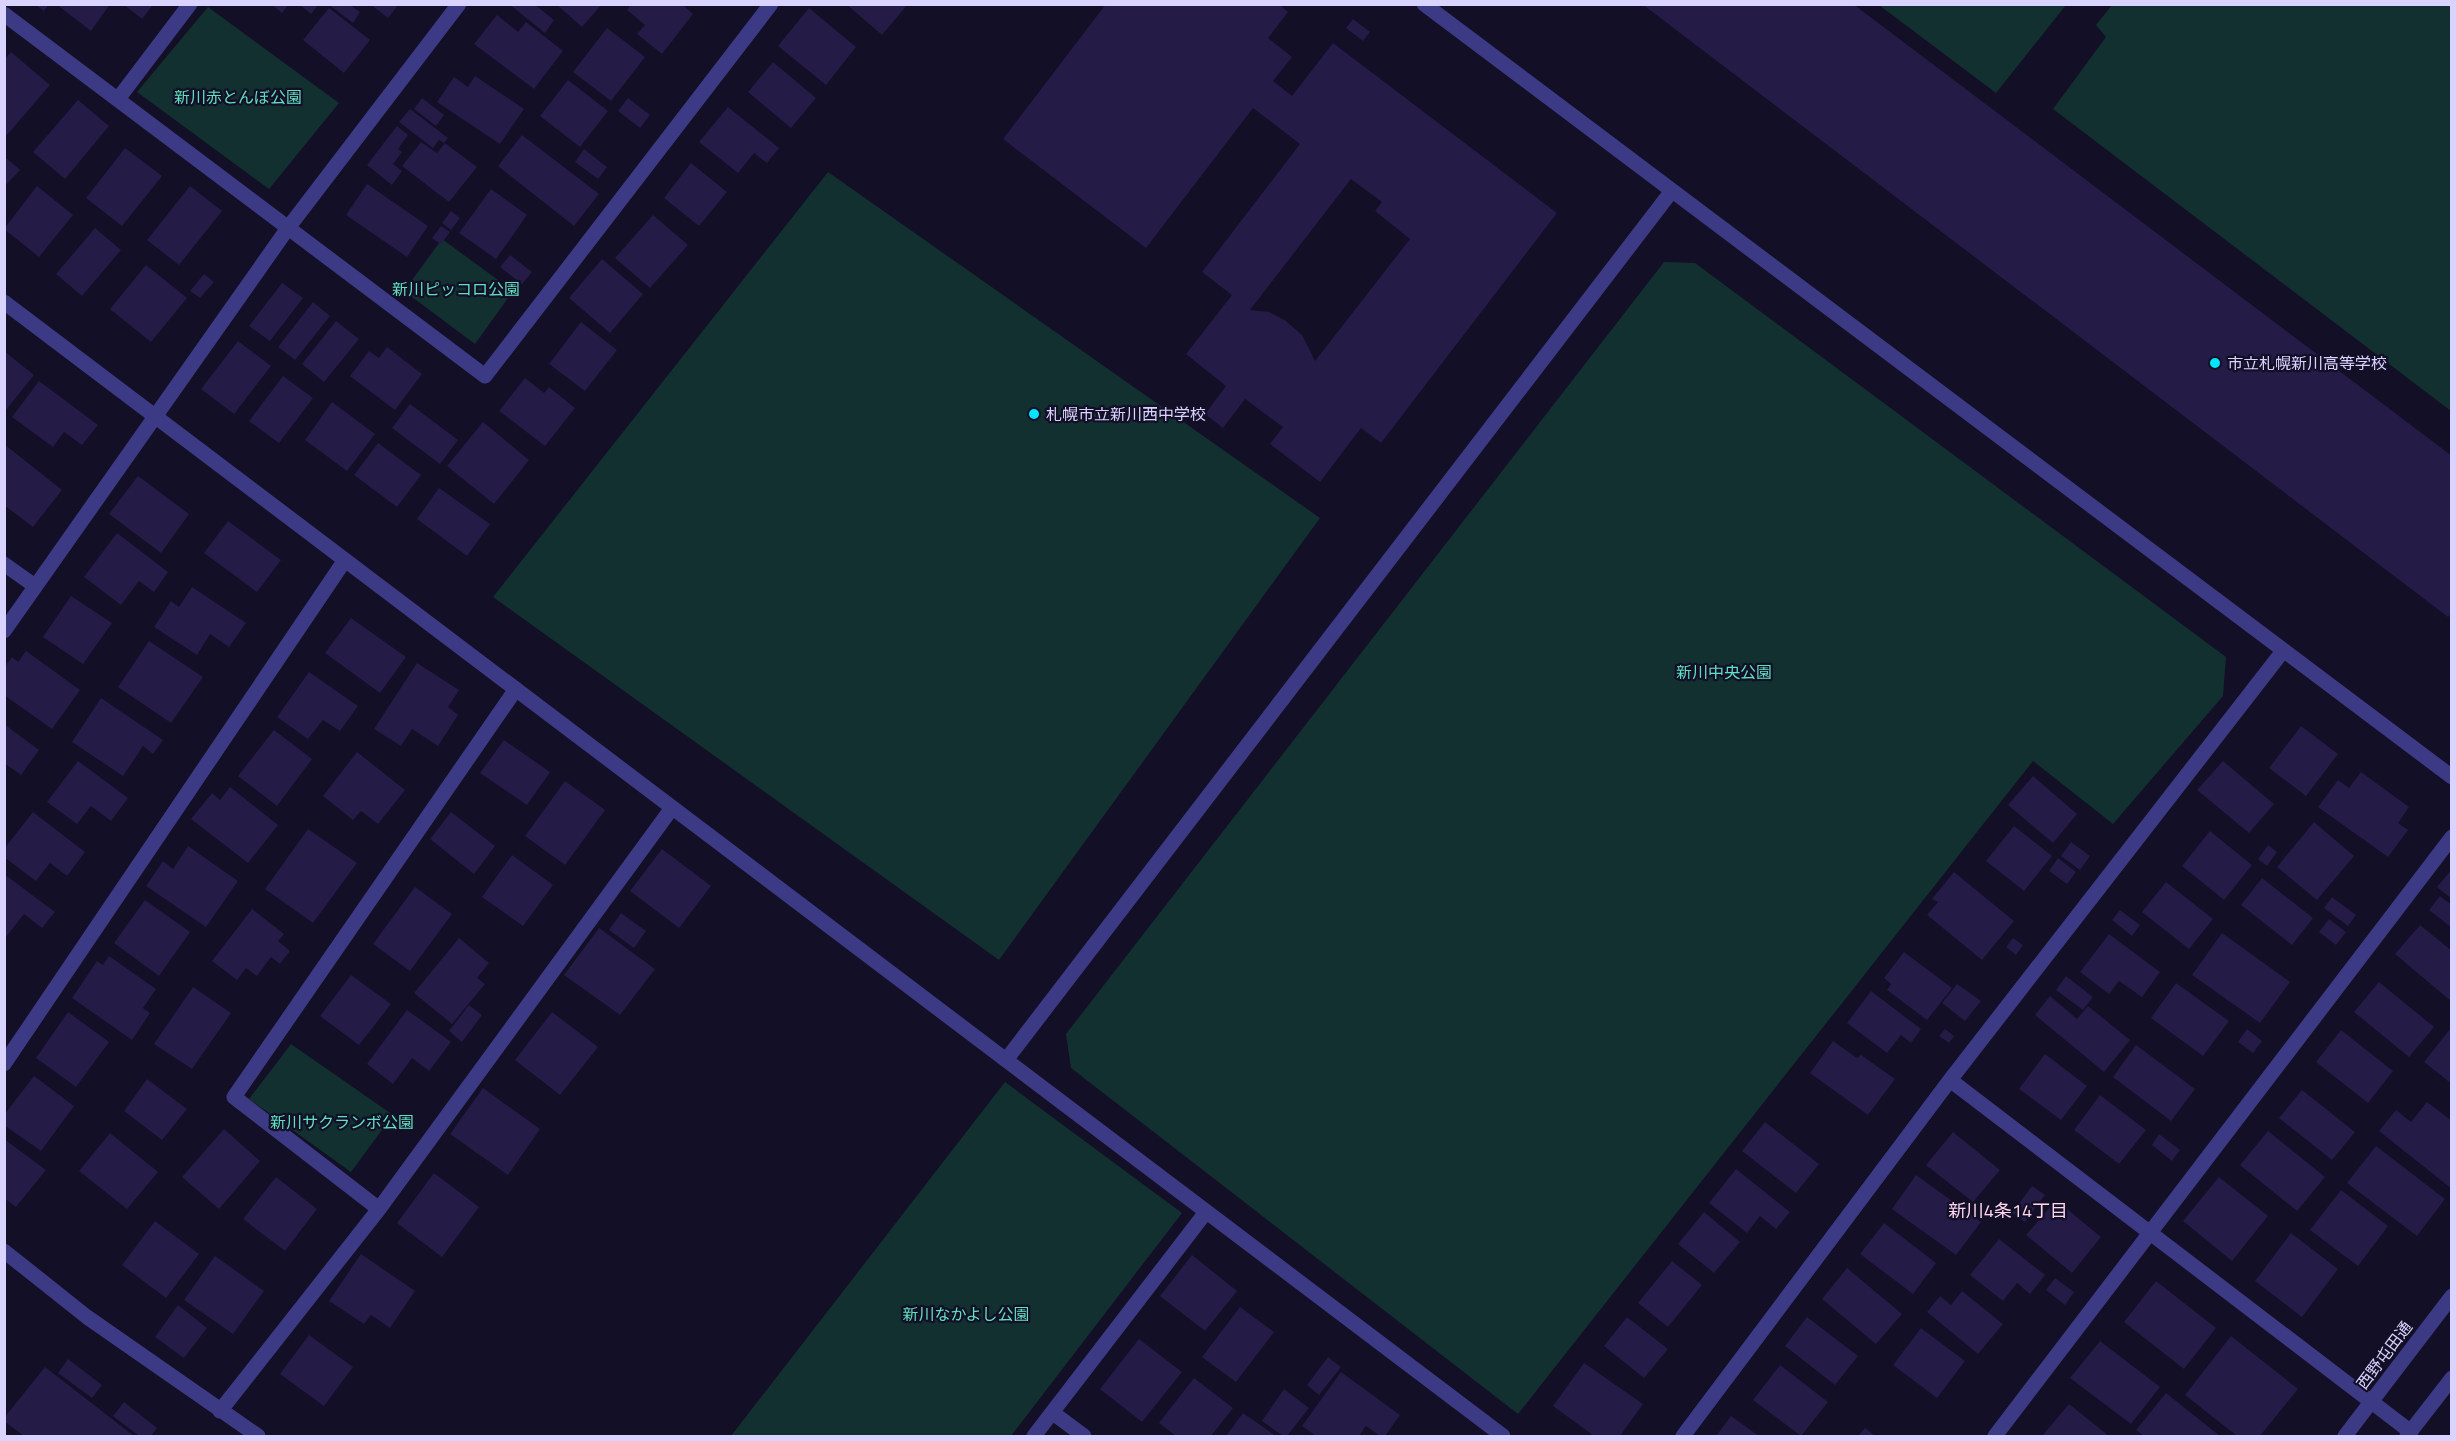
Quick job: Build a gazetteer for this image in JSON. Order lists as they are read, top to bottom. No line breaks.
{"streets":{"street":["西野屯田通"]},"districts":["新川4条14丁目"],"parks":["新川赤とんぼ公園","新川ピッコロ公園","新川中央公園","新川サクランボ公園","新川なかよし公園"],"places":["市立札幌新川高等学校","札幌市立新川西中学校"]}
